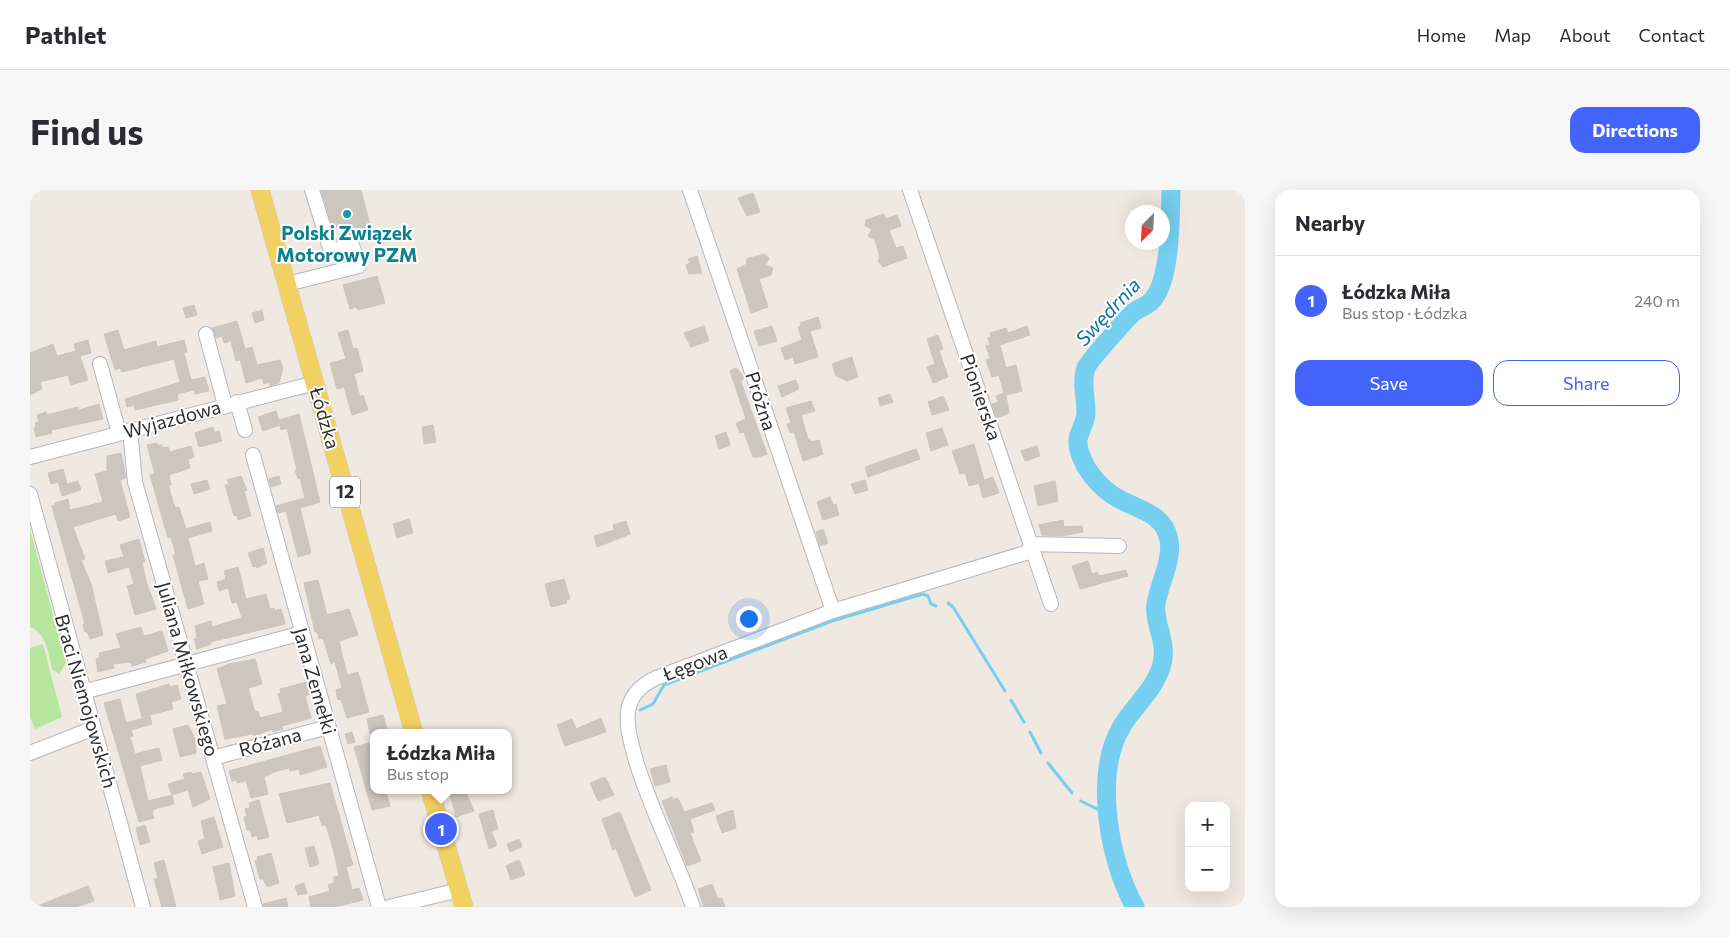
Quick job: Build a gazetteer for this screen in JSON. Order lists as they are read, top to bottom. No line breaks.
{"streets":{"main road":["Łódzka","12"],"street":["Pionierska","Próżna","Wyjazdowa","Łęgowa","Juliana Miłkowskiego","Jana Zemełki","Braci Niemojowskich","Różana"]},"crossings":[["Pionierska","Łęgowa"],["Próżna","Łęgowa"],["Łódzka","Wyjazdowa"],["Wyjazdowa","Juliana Miłkowskiego"],["Juliana Miłkowskiego","Różana"],["Jana Zemełki","Różana"]],"water":["Swędrnia"],"places":["Polski Związek Motorowy PZM"],"north":"bottom left","page":{"header":"Pathlet","nav":["Home","Map","About","Contact"],"buttons":["Directions",["Save","Share"]],"title":"Find us","heading":"Nearby","list":[{"mark":"1","name":"Łódzka Miła","note":"Bus stop · Łódzka","value":"240 m"}],"popup":["Łódzka Miła","Bus stop"],"map_buttons":["+","−"],"pins":"1"}}
